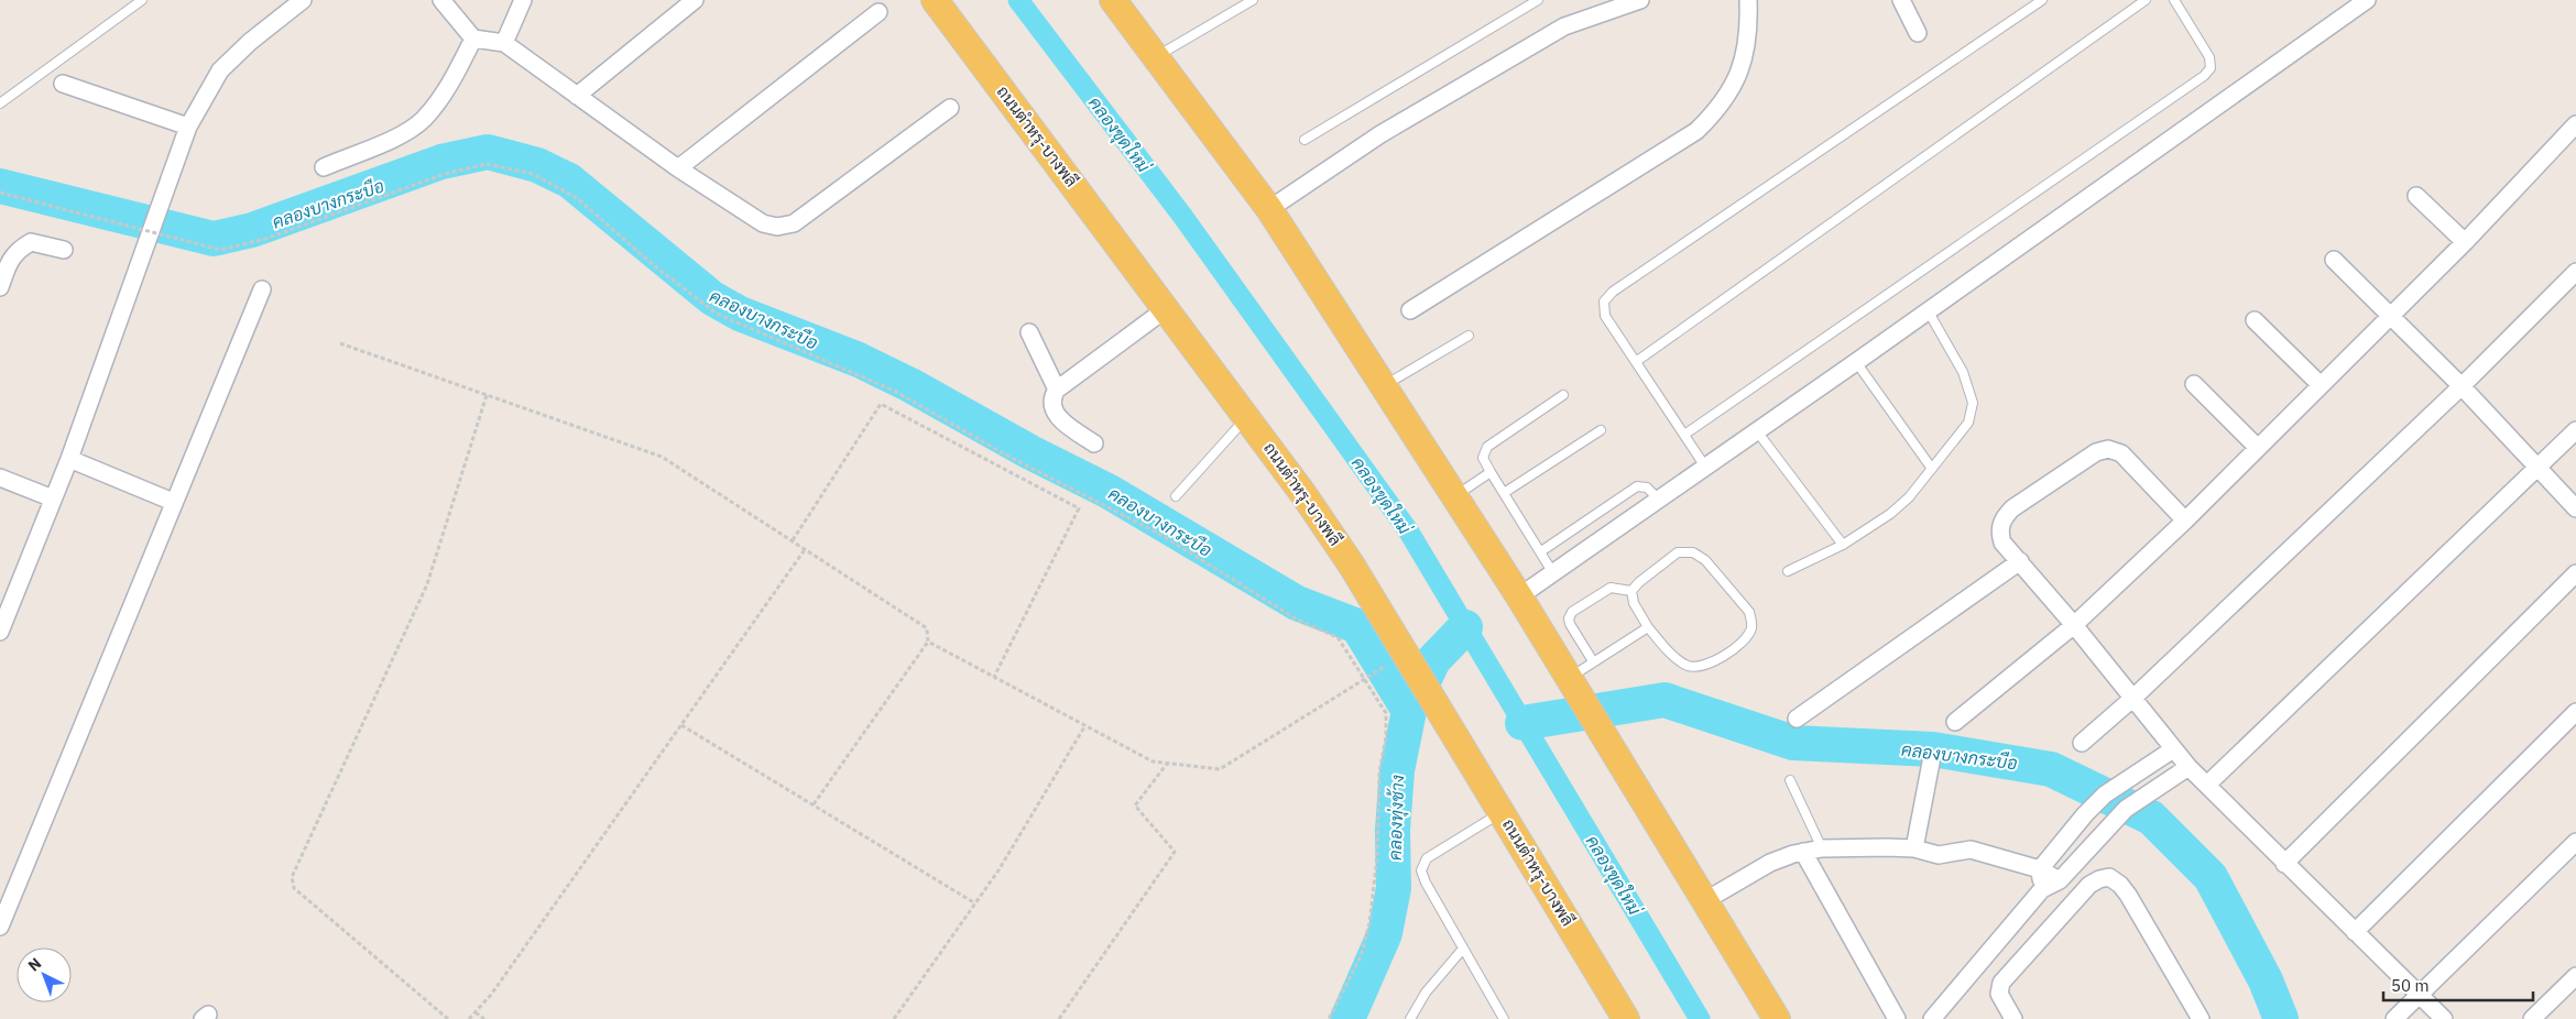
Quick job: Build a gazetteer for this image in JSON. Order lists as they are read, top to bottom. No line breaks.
{"streets":{"main road":["ถนนตำหรุ-บางพลี"]},"water":["คลองขุดใหม่","คลองบางกระบือ","คลองทุ่งช้าง"],"scale_bar":"50 m","north":"top left"}
